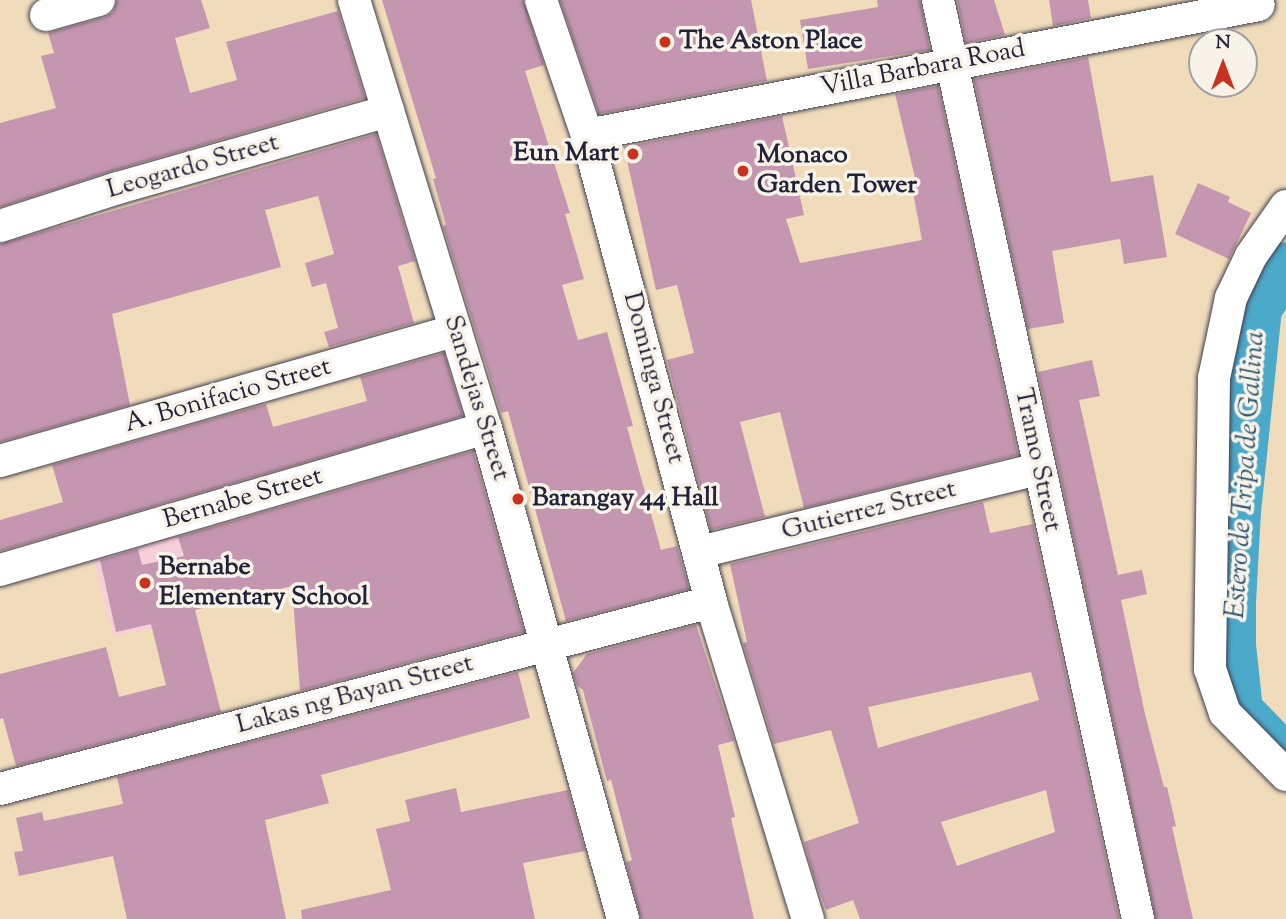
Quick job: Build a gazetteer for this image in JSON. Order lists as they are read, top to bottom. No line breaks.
{"streets":{"street":["Villa Barbara Road","Leogardo Street","Dominga Street","A. Bonifacio Street","Sandejas Street","Tramo Street","Bernabe Street","Gutierrez Street","Lakas ng Bayan Street"]},"crossings":[["Villa Barbara Road","Dominga Street"],["Villa Barbara Road","Tramo Street"],["Leogardo Street","Sandejas Street"],["Dominga Street","Gutierrez Street"],["Dominga Street","Lakas ng Bayan Street"],["A. Bonifacio Street","Sandejas Street"],["Sandejas Street","Bernabe Street"],["Sandejas Street","Lakas ng Bayan Street"],["Tramo Street","Gutierrez Street"]],"water":["Estero de Tripa de Gallina"],"places":["The Aston Place","Eun Mart","Monaco Garden Tower","Barangay 44 Hall","Bernabe Elementary School"],"north":"top"}
